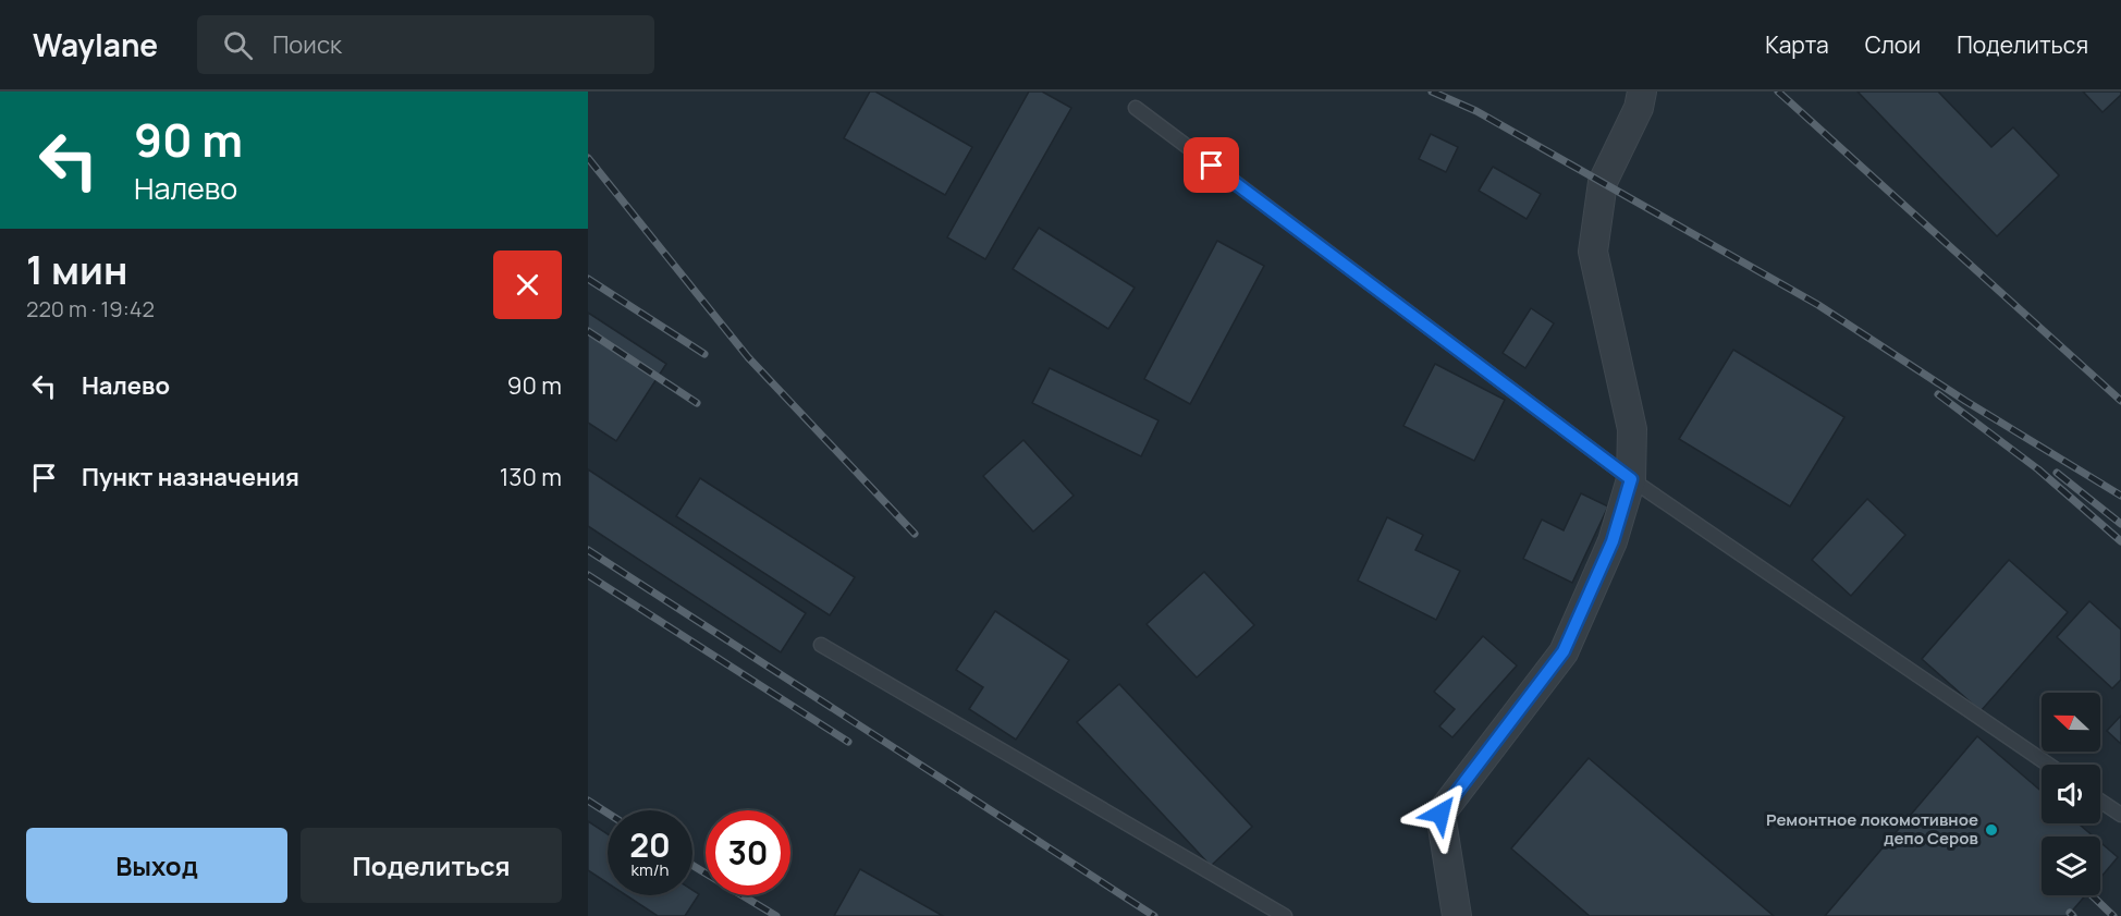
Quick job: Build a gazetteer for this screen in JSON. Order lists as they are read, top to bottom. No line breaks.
{"places":["Ремонтное локомотивное депо Серов"],"north":"left","page":{"header":"Waylane","search":"Поиск","nav":["Карта","Слои","Поделиться"],"turn":["90 m","Налево"],"heading":["1 мин","220 m · 19:42"],"list":[{"name":"Налево","value":"90 m"},{"name":"Пункт назначения","value":"130 m"}],"speed":"20 km/h","limit":"30","buttons":["Выход","Поделиться"]}}
